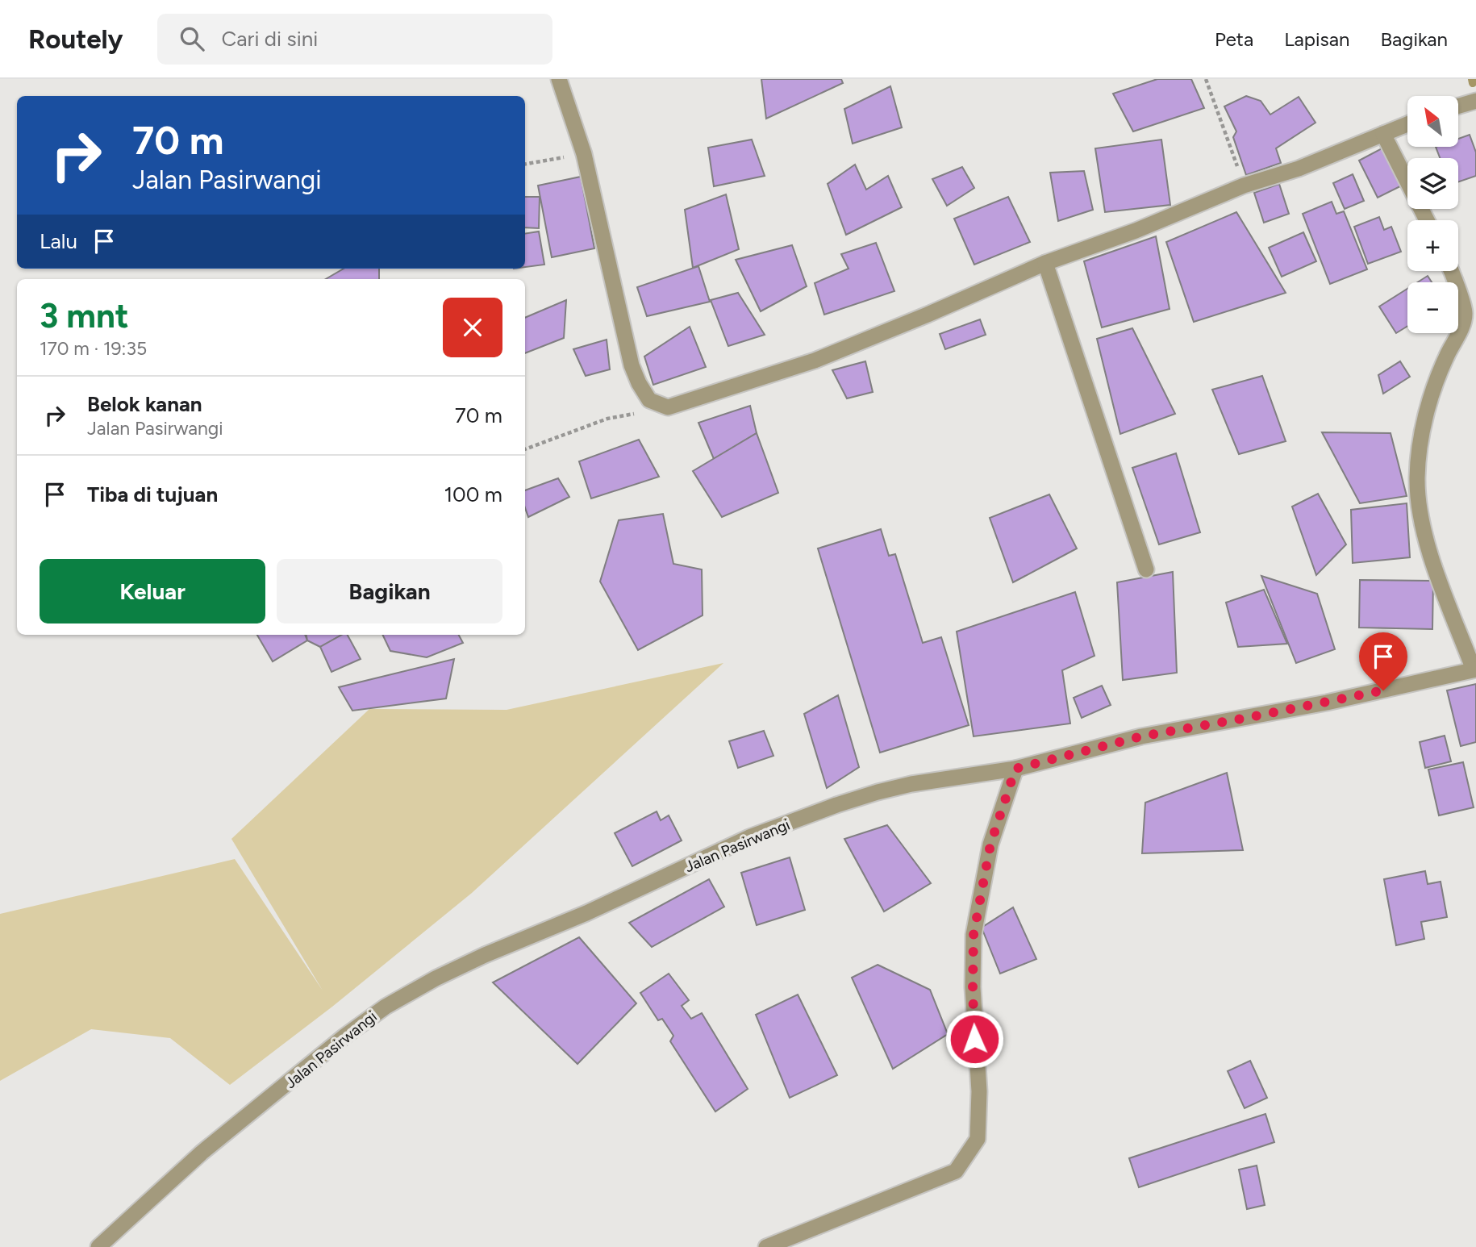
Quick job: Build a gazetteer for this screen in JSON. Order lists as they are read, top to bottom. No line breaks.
{"streets":{"street":["Jalan Pasirwangi"]},"north":"top left","page":{"header":"Routely","search":"Cari di sini","nav":["Peta","Lapisan","Bagikan"],"map_buttons":["+","−"],"turn":["70 m","Jalan Pasirwangi"],"then":"Lalu","heading":["3 mnt","170 m · 19:35"],"list":[{"name":"Belok kanan","note":"Jalan Pasirwangi","value":"70 m"},{"name":"Tiba di tujuan","value":"100 m"}],"buttons":["Keluar","Bagikan"]}}
